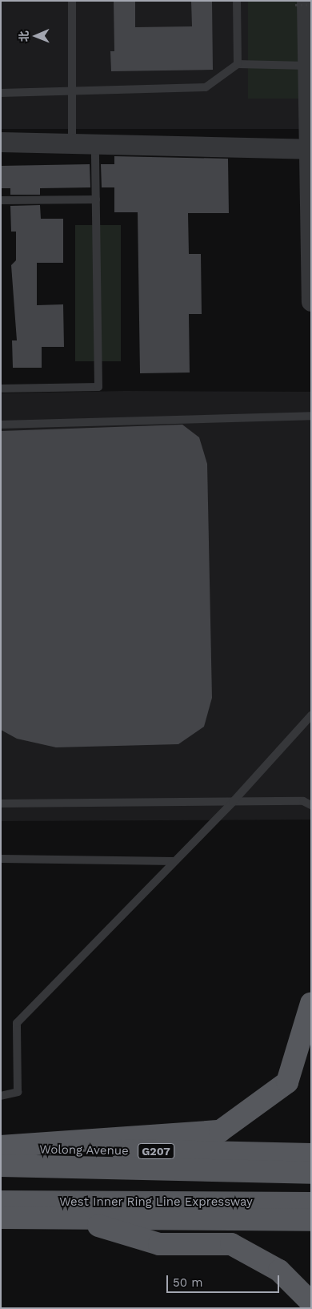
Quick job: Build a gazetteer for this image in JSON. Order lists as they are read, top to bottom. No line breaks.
{"streets":{"highway":["Wolong Avenue","G207","West Inner Ring Line Expressway"]},"scale_bar":"50 m","north":"left"}
